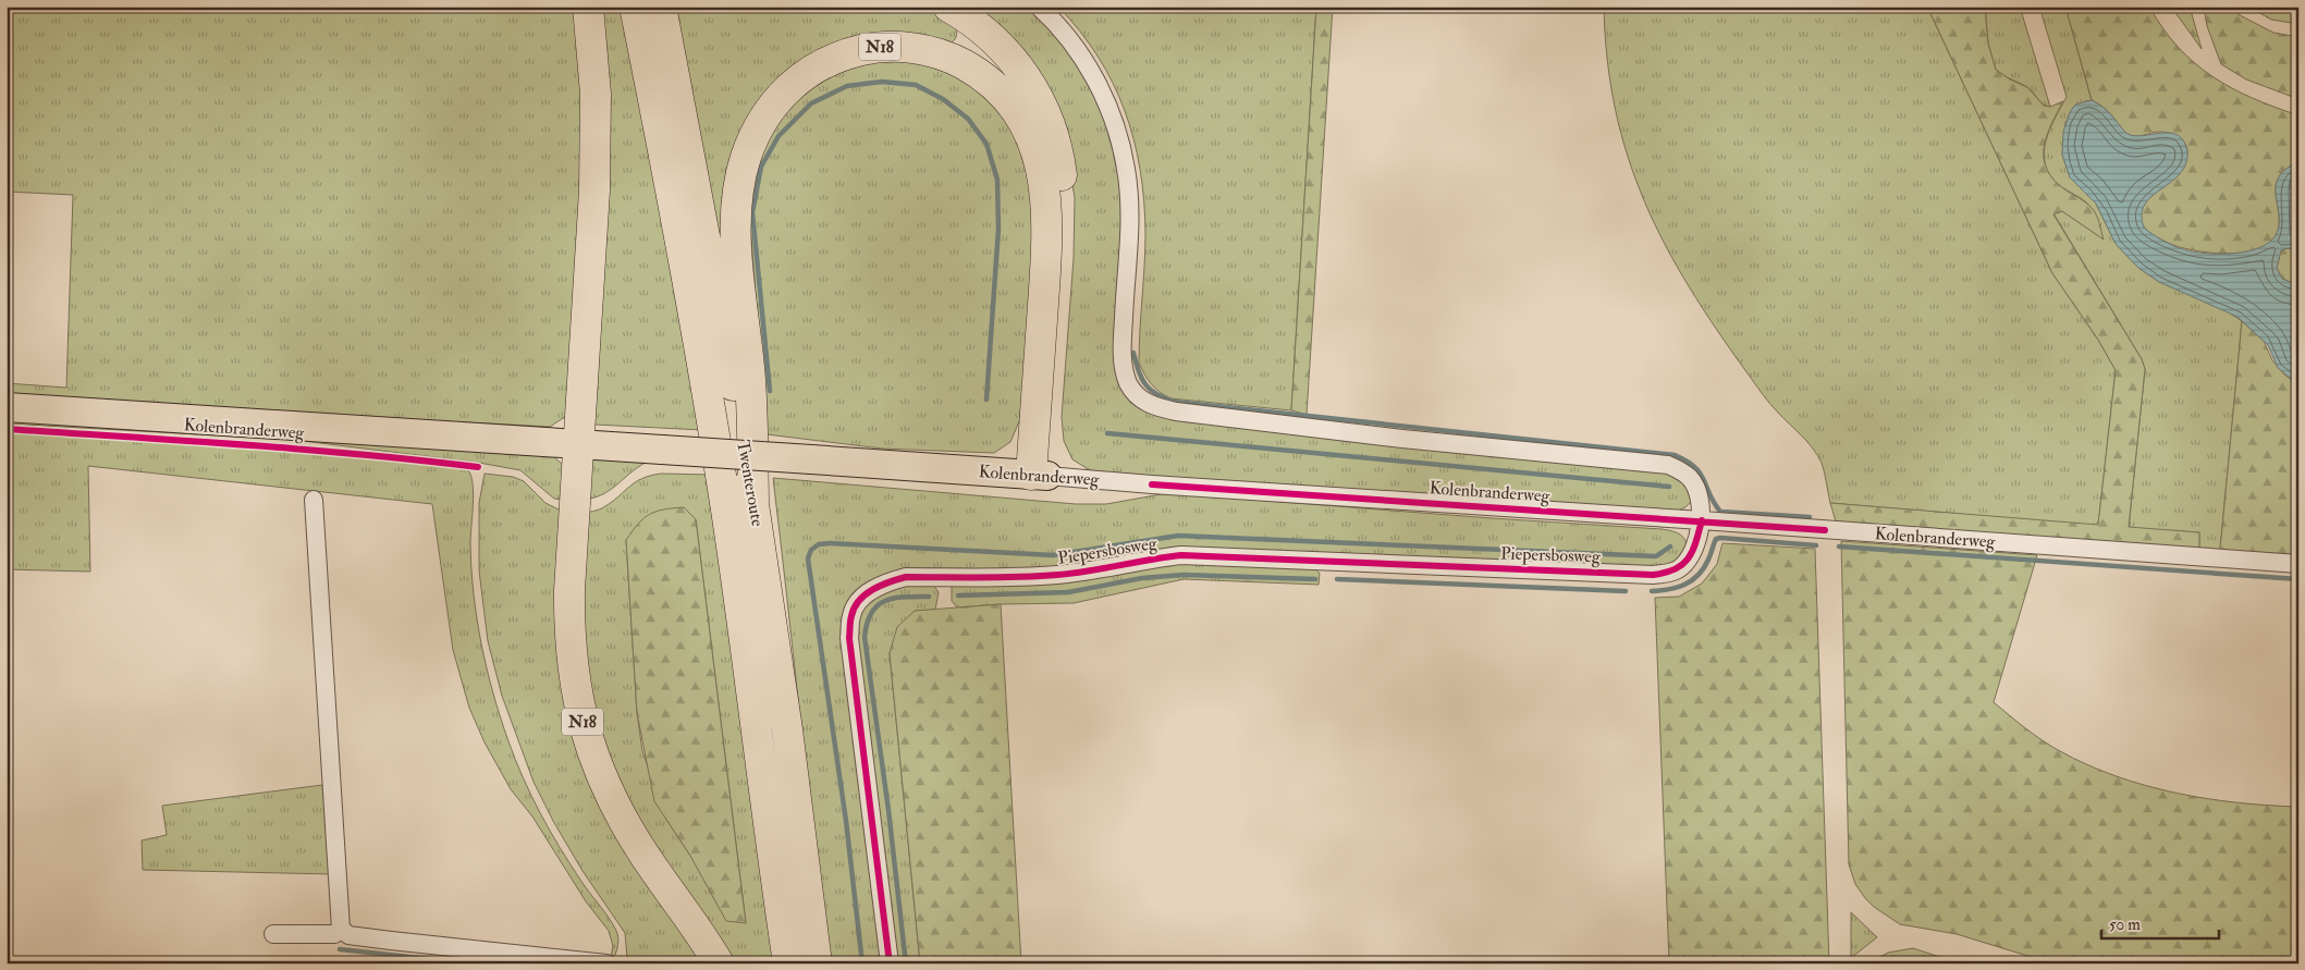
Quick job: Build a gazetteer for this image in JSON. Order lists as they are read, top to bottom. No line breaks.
{"streets":{"highway":["N18","Twenteroute"],"main road":["Kolenbranderweg"],"street":["Piepersbosweg"]},"crossings":[["N18","Kolenbranderweg"],["N18","Twenteroute"],["Kolenbranderweg","Piepersbosweg"]],"scale_bar":"50 m"}
